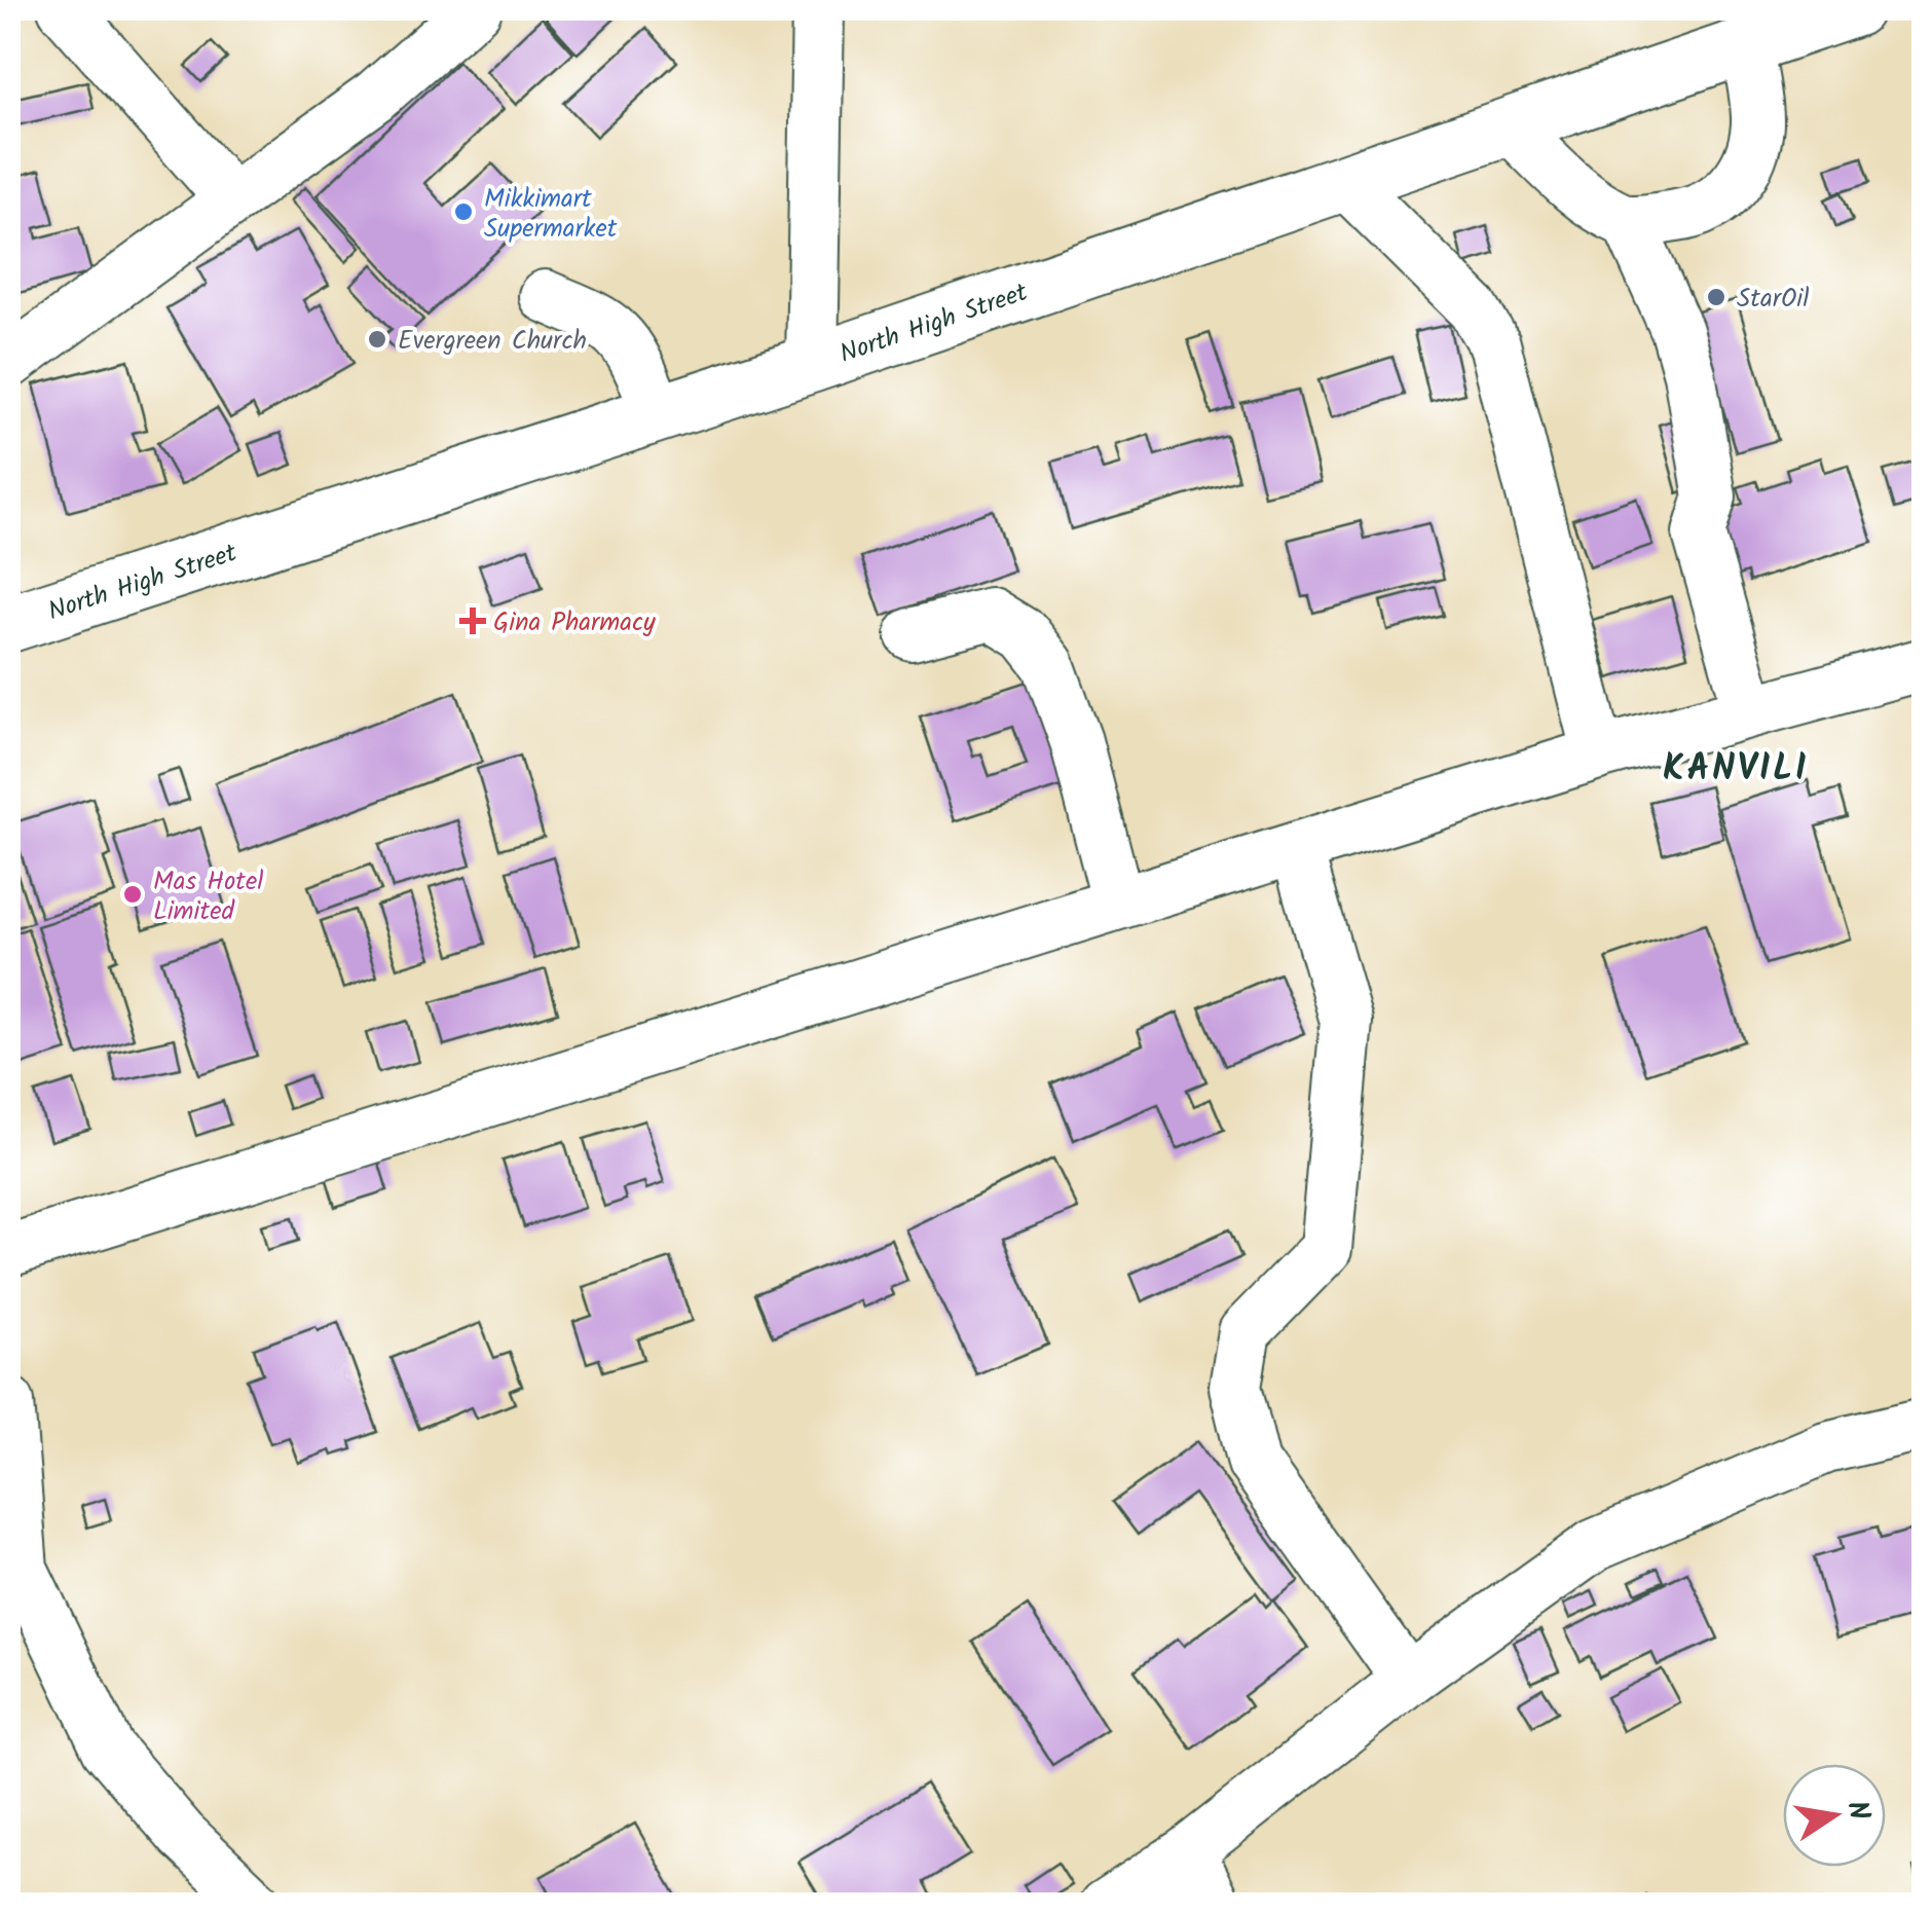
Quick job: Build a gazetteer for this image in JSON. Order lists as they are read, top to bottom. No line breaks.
{"streets":{"highway":["North High Street"]},"districts":["KANVILI"],"places":{"other":["Mikkimart Supermarket","StarOil","Evergreen Church","Mas Hotel Limited"],"health":["Gina Pharmacy"]},"north":"right"}
